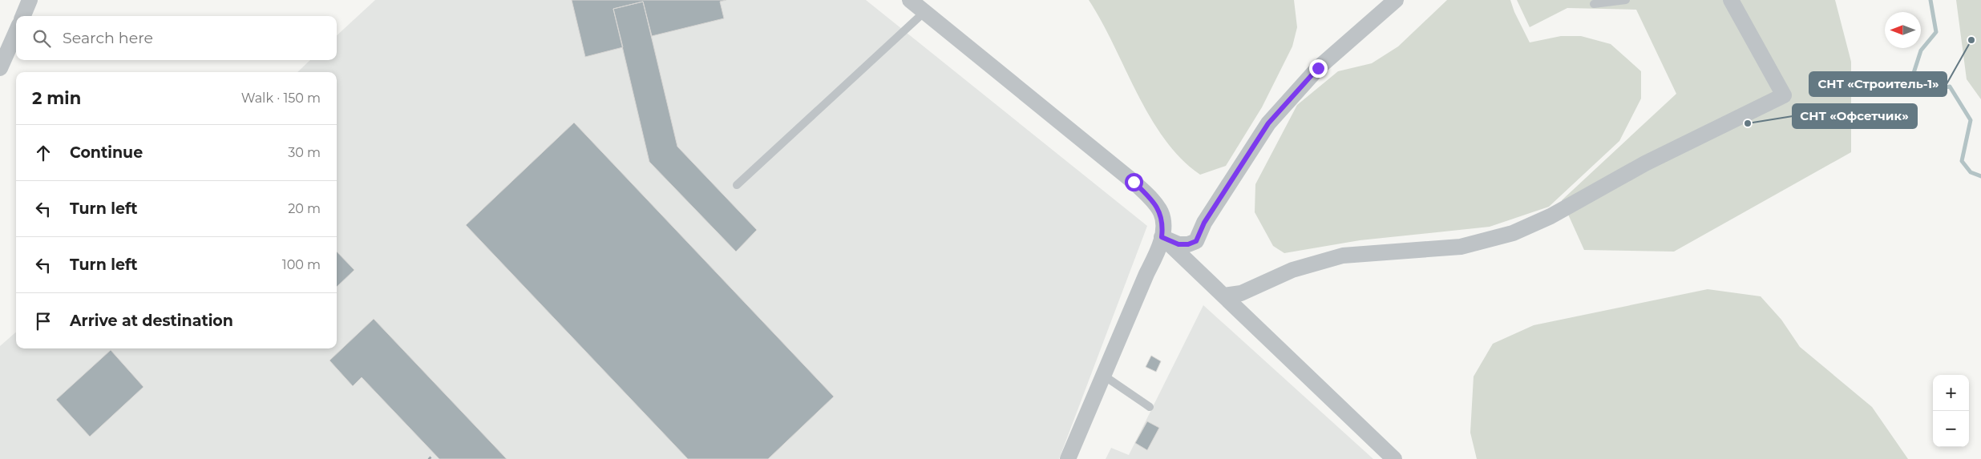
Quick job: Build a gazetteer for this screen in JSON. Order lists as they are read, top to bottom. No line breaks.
{"places":["СНТ «Строитель-1»","СНТ «Офсетчик»"],"north":"left","page":{"search":"Search here","heading":["2 min","Walk · 150 m"],"list":[["Continue","30 m"],["Turn left","20 m"],["Turn left","100 m"],"Arrive at destination"],"map_buttons":["+","−"]}}
